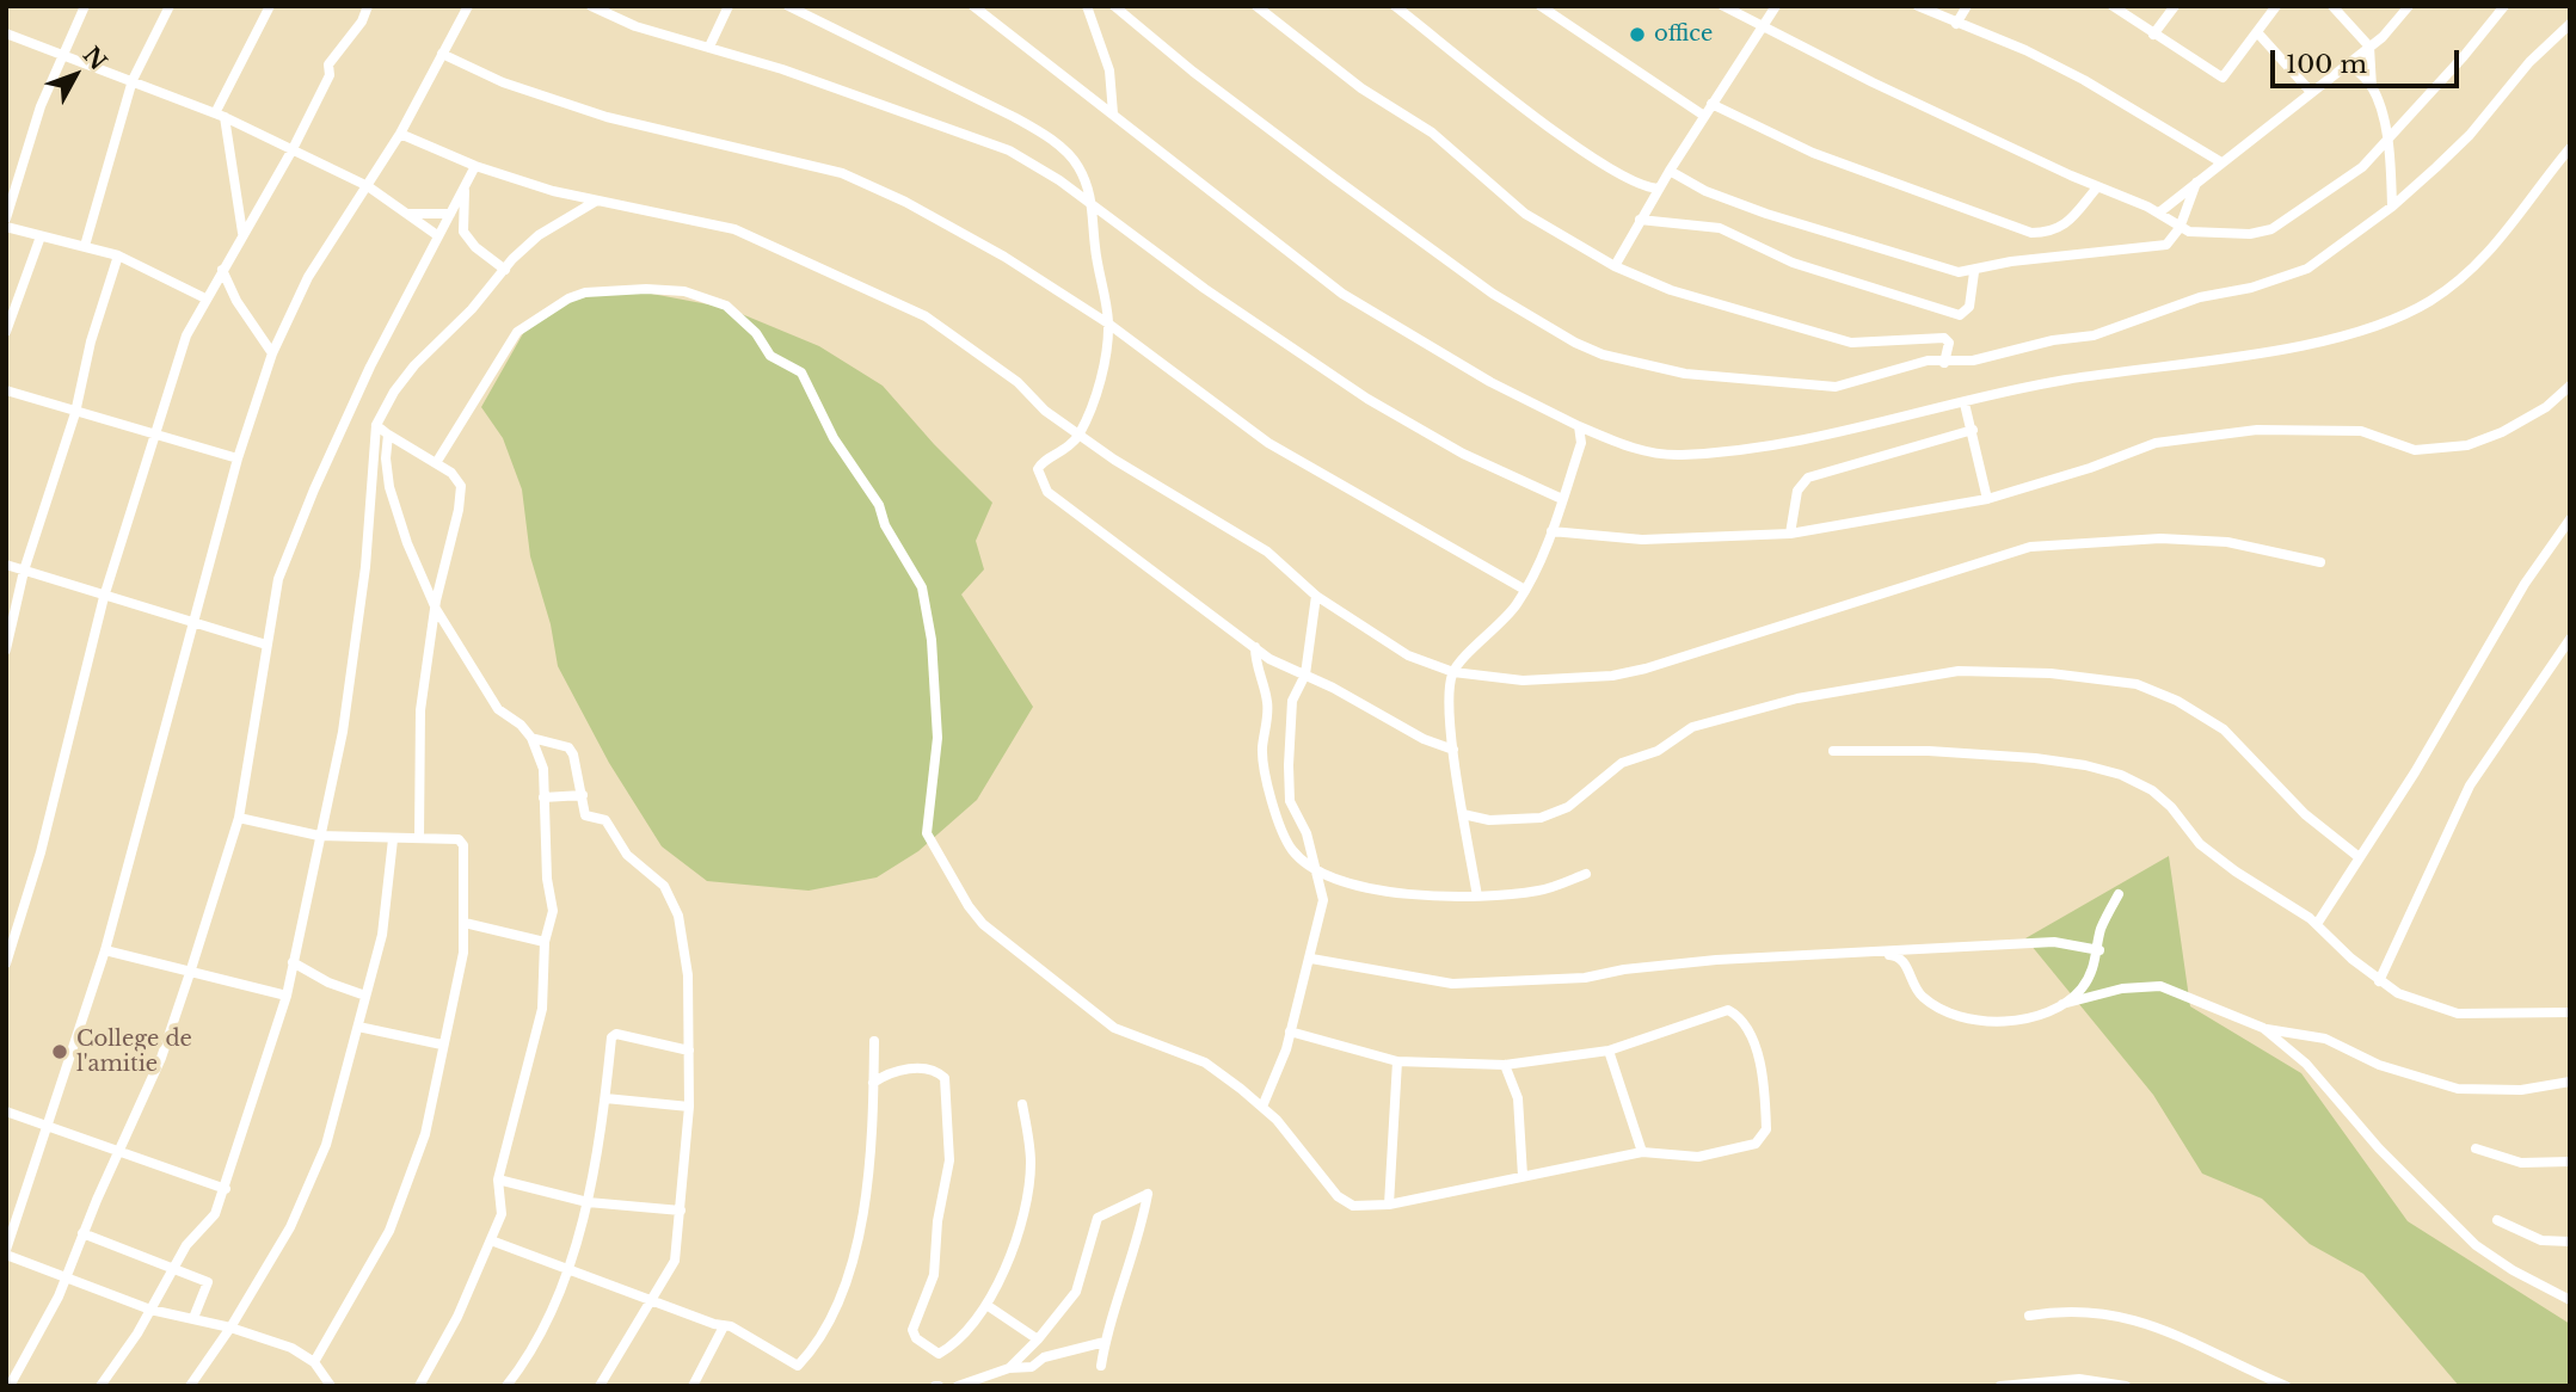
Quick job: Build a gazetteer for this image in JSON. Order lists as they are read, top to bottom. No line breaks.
{"places":["office","College de l'amitie"],"scale_bar":"100 m","north":"top right"}
